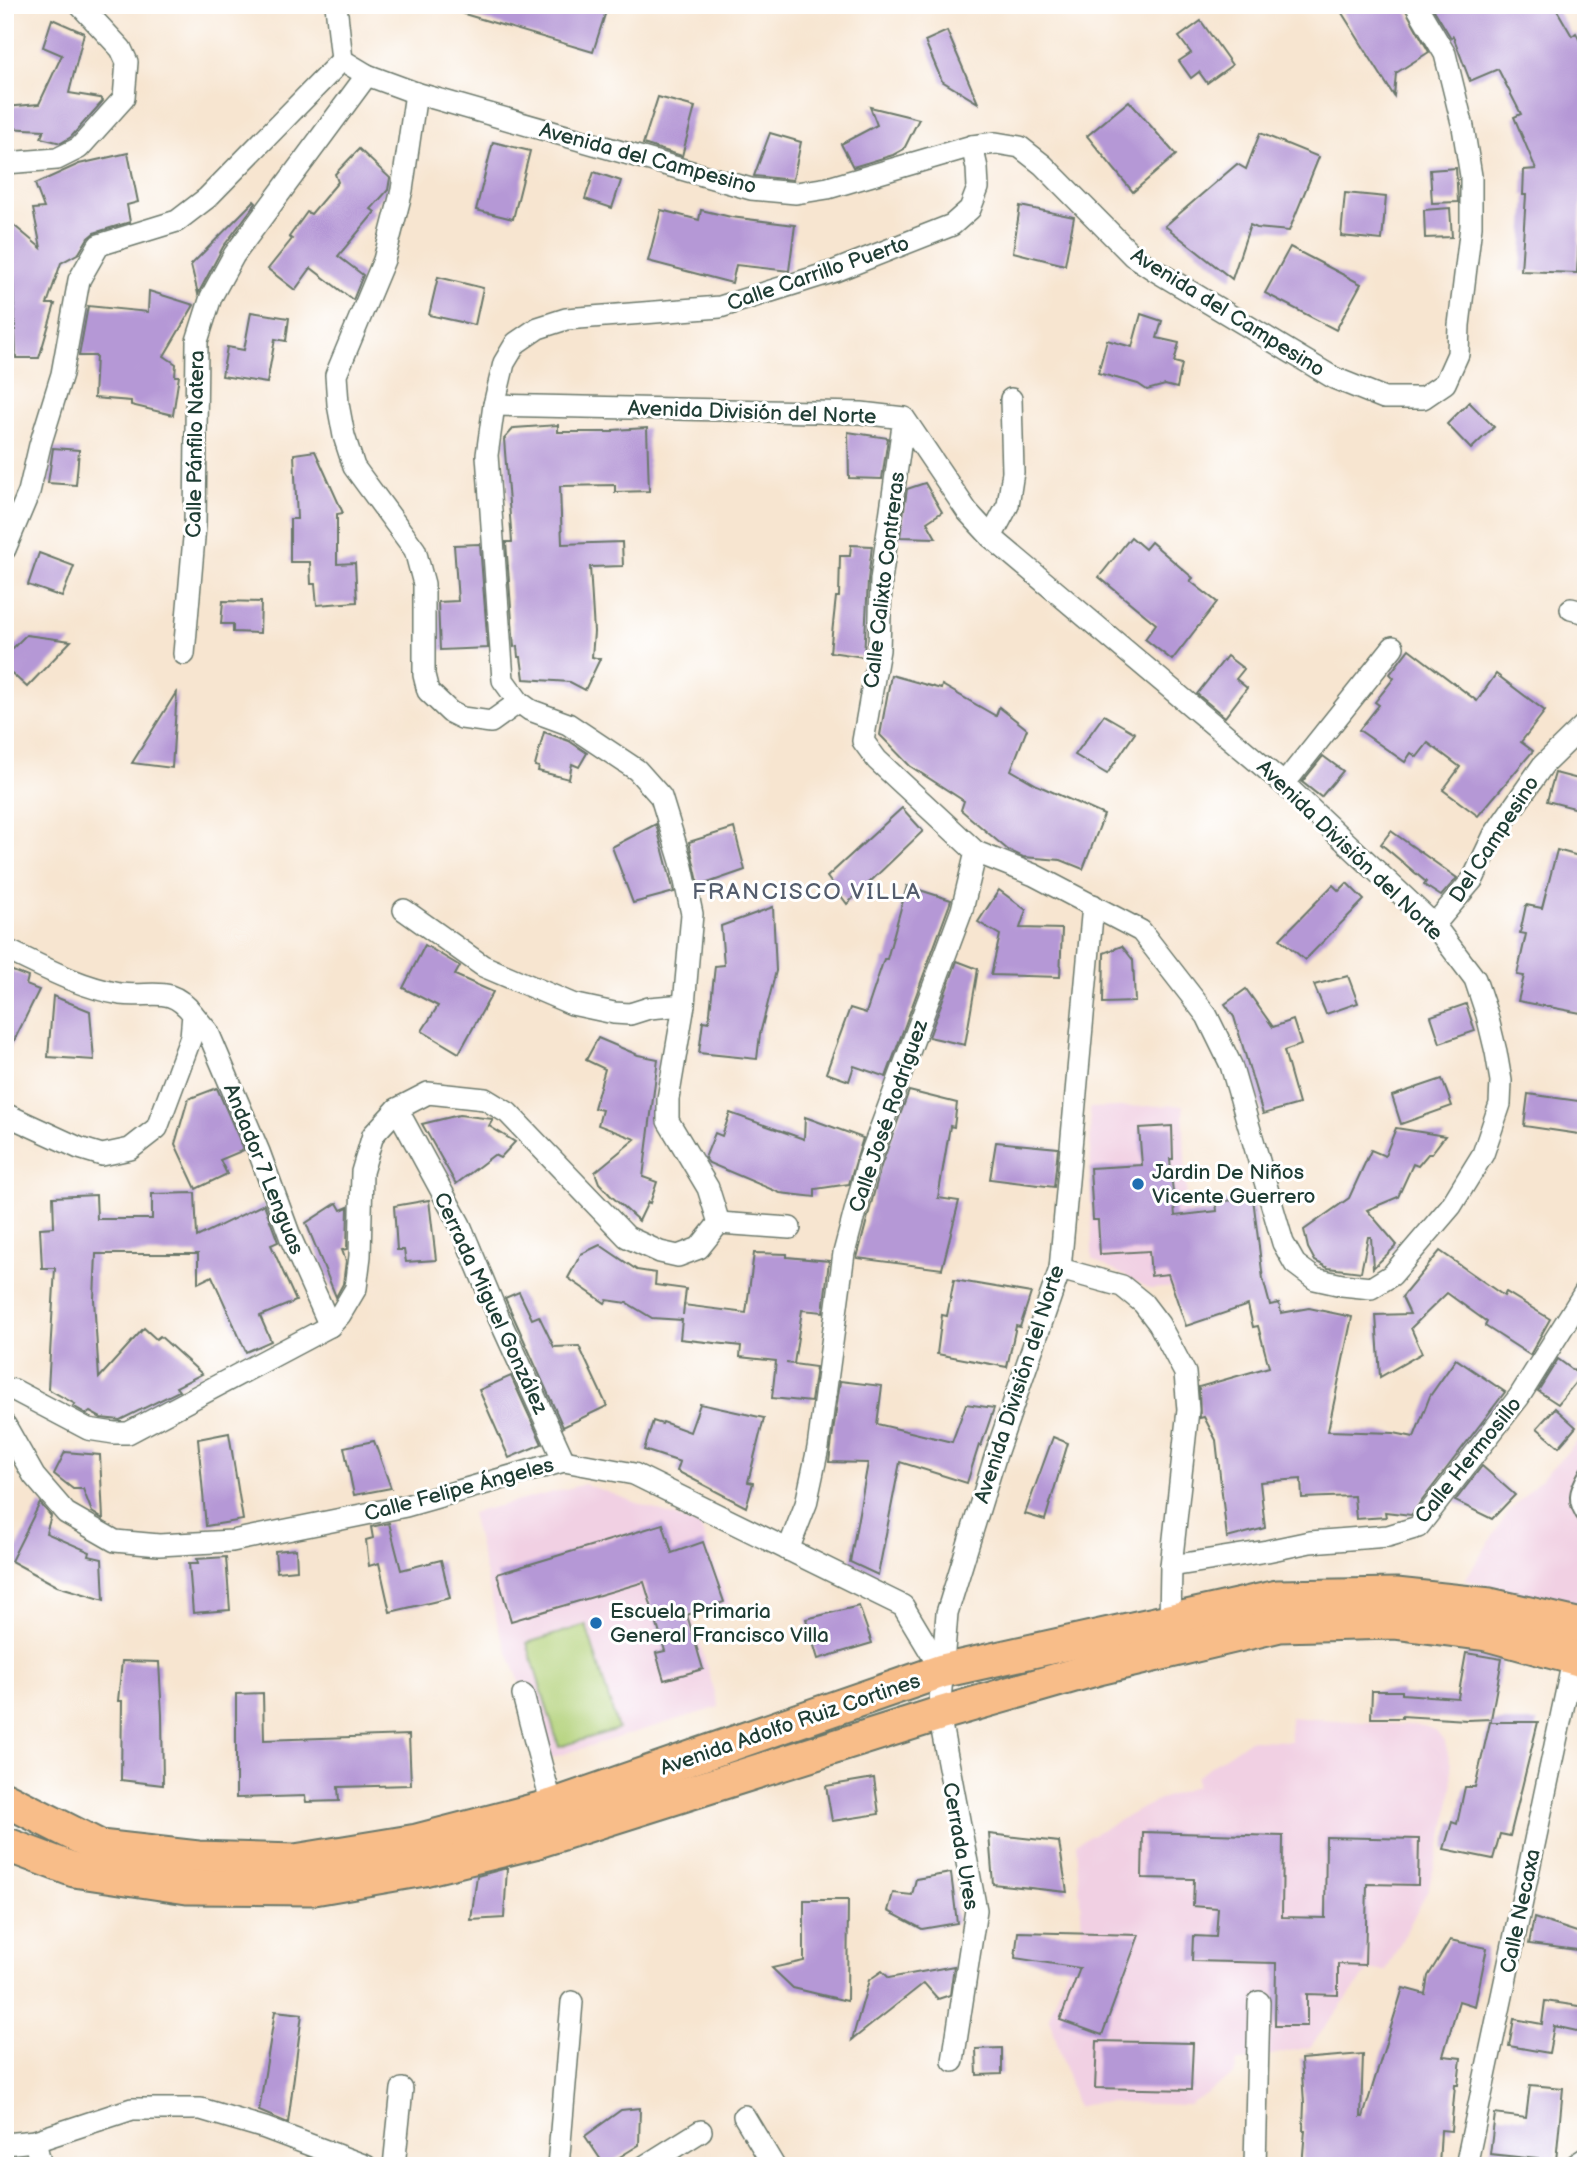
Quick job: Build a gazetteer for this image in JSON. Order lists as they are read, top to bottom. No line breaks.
{"streets":{"main road":["Avenida Adolfo Ruiz Cortines"],"street":["Avenida del Campesino","Calle Carrillo Puerto","Avenida División del Norte","Calle Pánfilo Natera","Calle Calixto Contreras","Del Campesino","Calle José Rodríguez","Andador 7 Lenguas","Cerrada Miguel González","Calle Hermosillo","Calle Felipe Ángeles","Cerrada Ures","Calle Necaxa"]},"crossings":[["Avenida del Campesino","Calle Carrillo Puerto"],["Avenida del Campesino","Calle Pánfilo Natera"],["Calle Carrillo Puerto","Avenida División del Norte"],["Avenida División del Norte","Calle Calixto Contreras"],["Avenida División del Norte","Del Campesino"],["Avenida División del Norte","Calle Felipe Ángeles"],["Avenida División del Norte","Avenida Adolfo Ruiz Cortines"],["Avenida División del Norte","Cerrada Ures"],["Calle Calixto Contreras","Calle José Rodríguez"],["Calle José Rodríguez","Calle Felipe Ángeles"],["Cerrada Miguel González","Calle Felipe Ángeles"],["Calle Felipe Ángeles","Avenida Adolfo Ruiz Cortines"],["Avenida Adolfo Ruiz Cortines","Cerrada Ures"],["Avenida Adolfo Ruiz Cortines","Calle Necaxa"]],"districts":["FRANCISCO VILLA"],"places":["Jardin De Niños Vicente Guerrero","Escuela Primaria General Francisco Villa"]}
